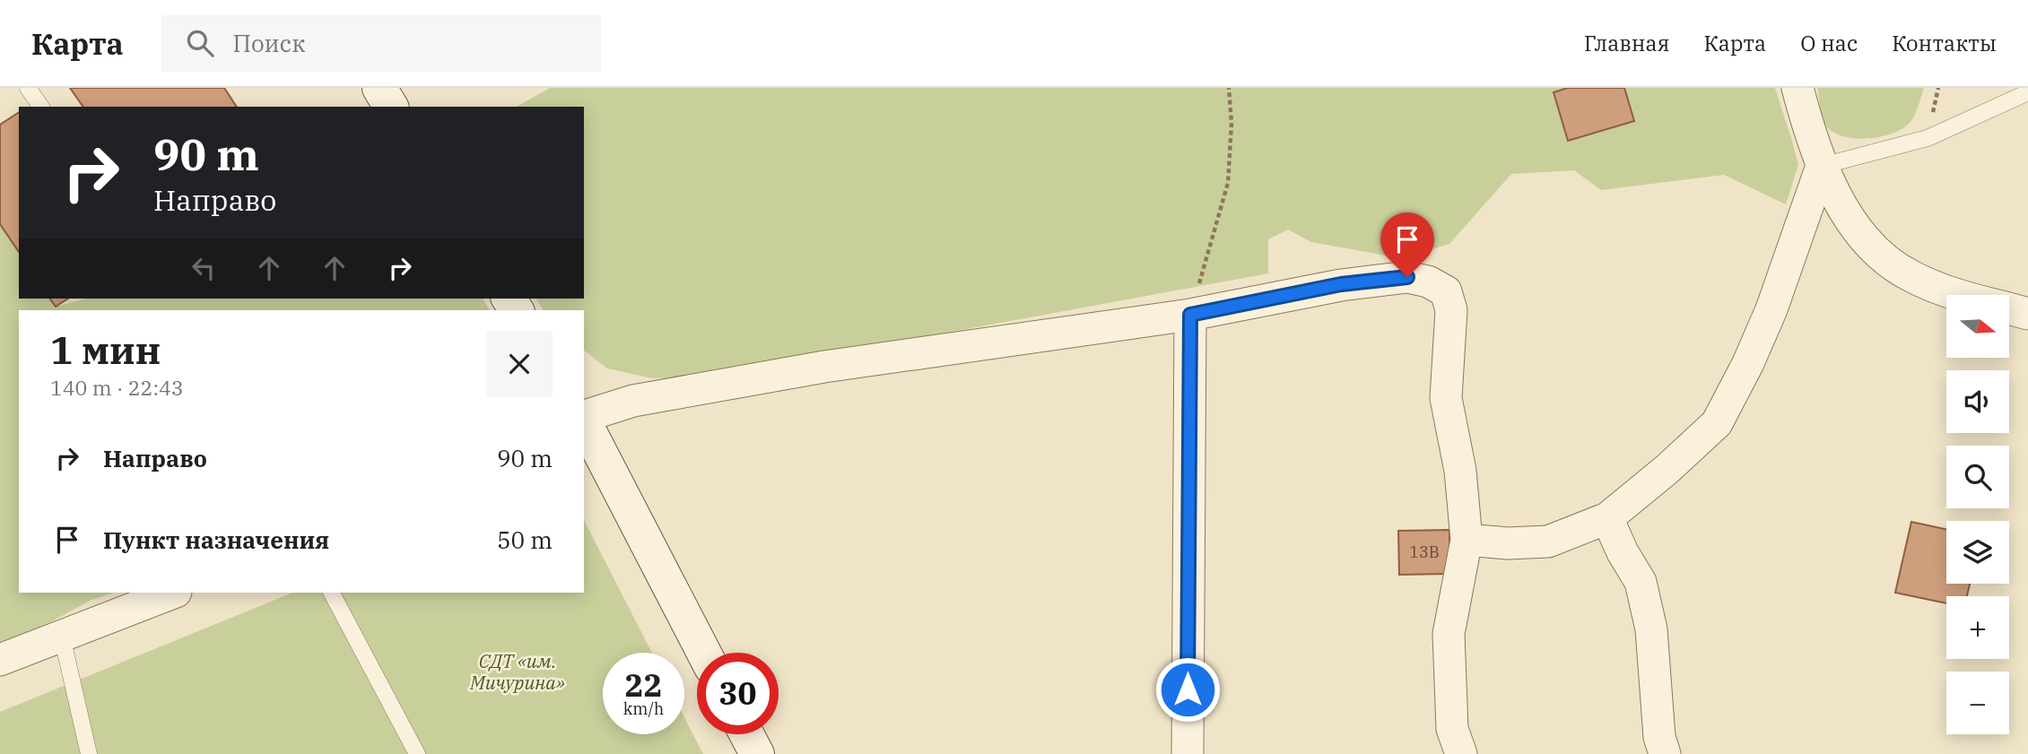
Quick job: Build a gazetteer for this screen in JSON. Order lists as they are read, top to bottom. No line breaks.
{"parks":["СДТ «им. Мичурина»"],"house_numbers":["13В"],"north":"right","page":{"header":"Карта","search":"Поиск","nav":["Главная","Карта","О нас","Контакты"],"turn":["90 m","Направо"],"map_buttons":["+","−"],"heading":["1 мин","140 m · 22:43"],"list":[{"name":"Направо","value":"90 m"},{"name":"Пункт назначения","value":"50 m"}],"speed":"22 km/h","limit":"30"}}
